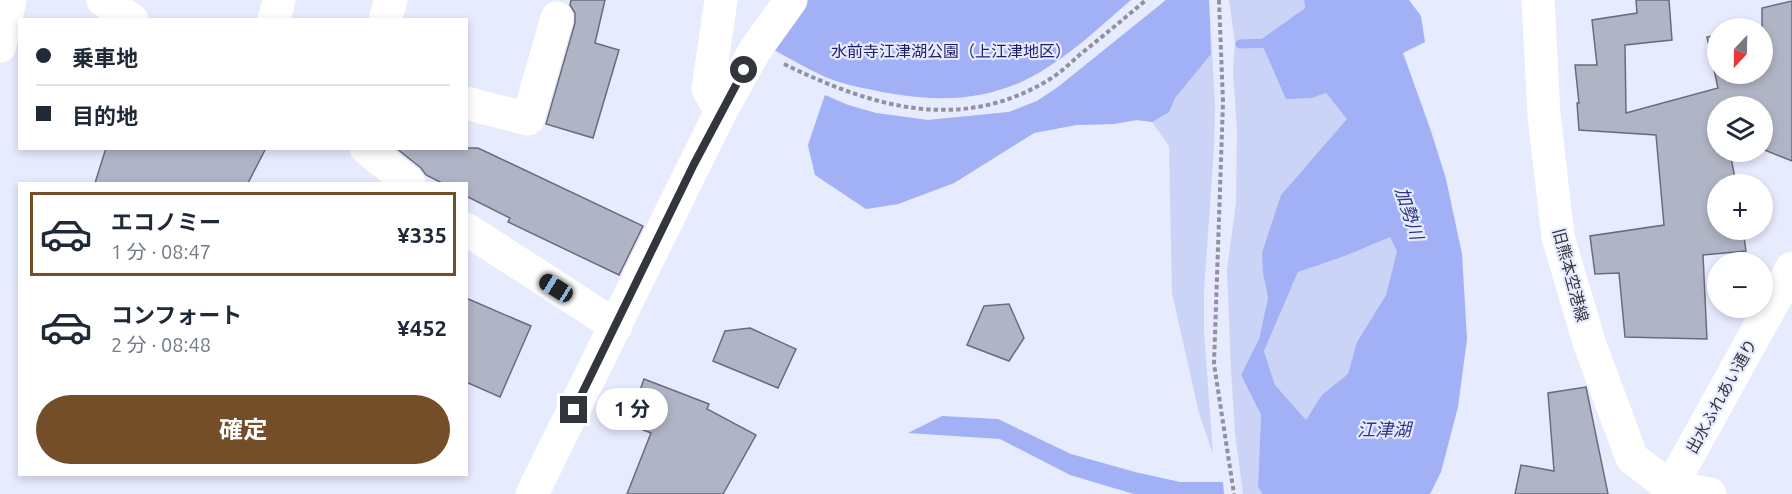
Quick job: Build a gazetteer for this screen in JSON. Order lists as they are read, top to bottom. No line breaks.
{"streets":{"street":["旧熊本空港線","出水ふれあい通り"]},"crossings":[["旧熊本空港線","出水ふれあい通り"]],"water":["加勢川","江津湖"],"parks":["水前寺江津湖公園（上江津地区）"],"north":"bottom","page":{"map_buttons":["+","−"],"banner":["乗車地","目的地"],"list":[{"name":"エコノミー","note":"1 分 · 08:47","value":"¥335"},{"name":"コンフォート","note":"2 分 · 08:48","value":"¥452"}],"buttons":"確定","bubble":"1 分"}}
